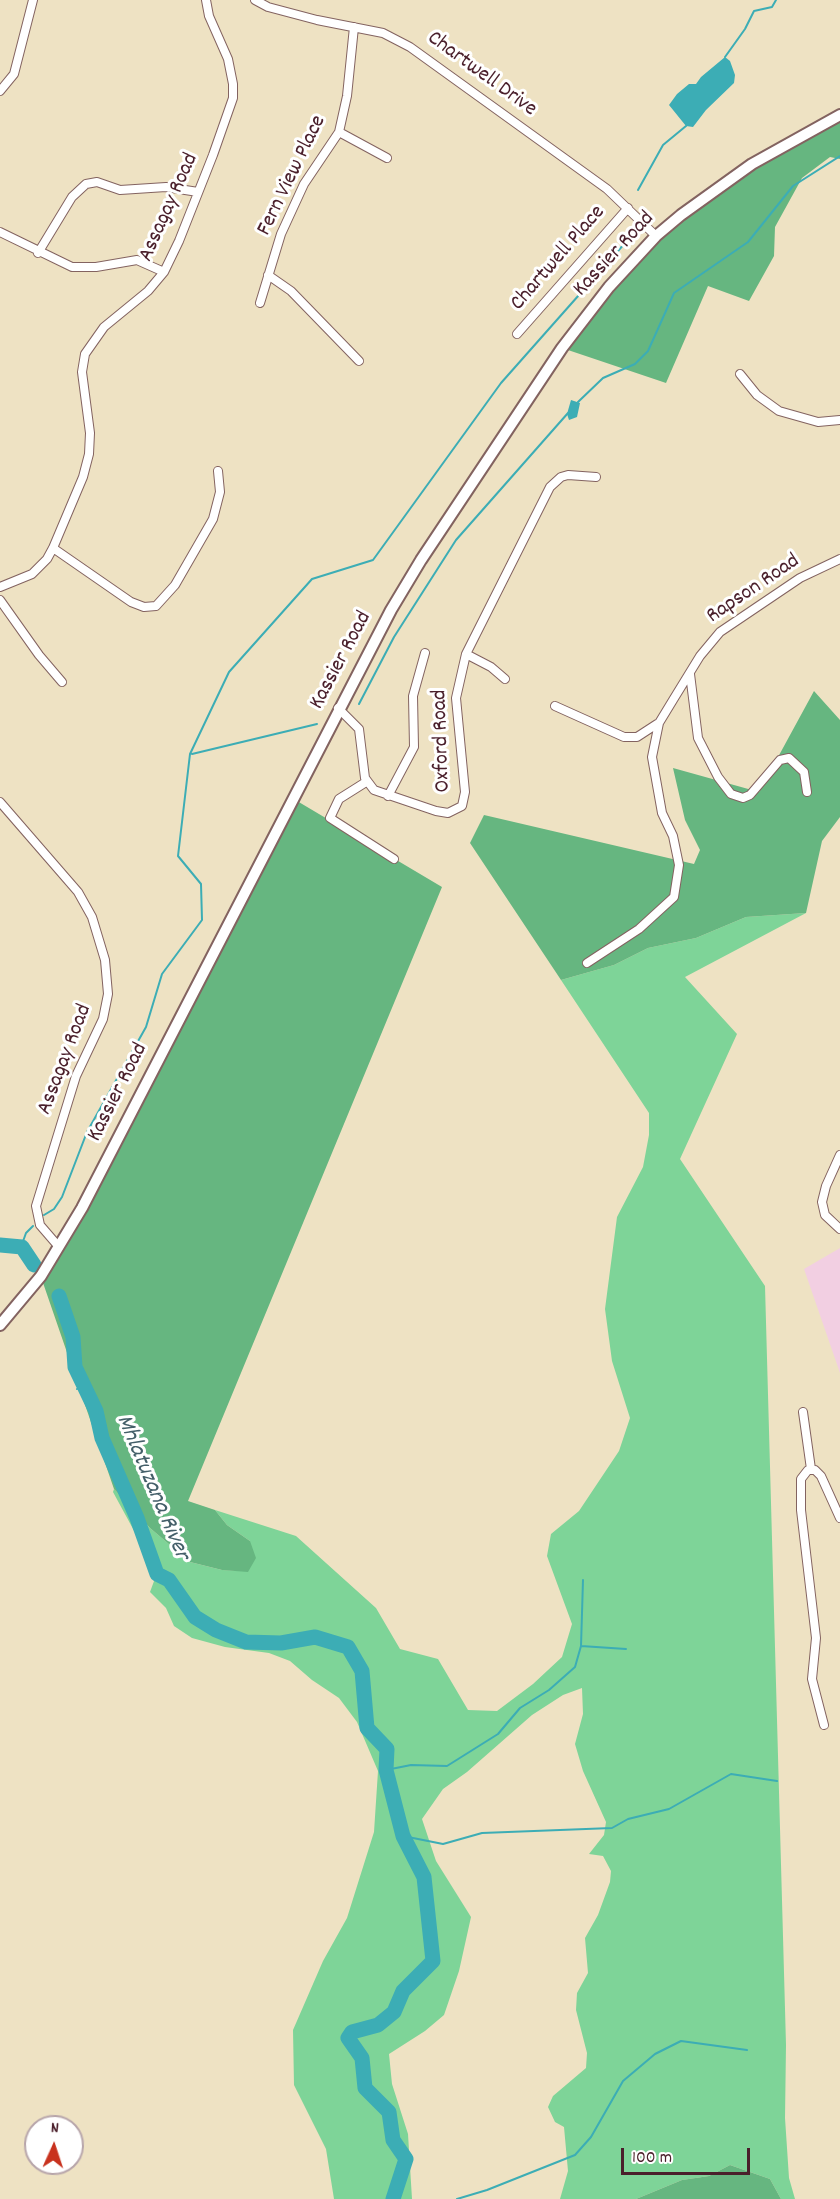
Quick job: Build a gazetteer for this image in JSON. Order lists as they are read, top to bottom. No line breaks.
{"streets":{"main road":["Kassier Road"],"street":["Chartwell Drive","Fern View Place","Assagay Road","Chartwell Place","Rapson Road","Oxford Road"]},"crossings":[["Chartwell Drive","Fern View Place"],["Chartwell Drive","Kassier Road"],["Chartwell Drive","Chartwell Place"],["Assagay Road","Kassier Road"]],"water":["Mhlatuzana River"],"scale_bar":"100 m","north":"top"}
